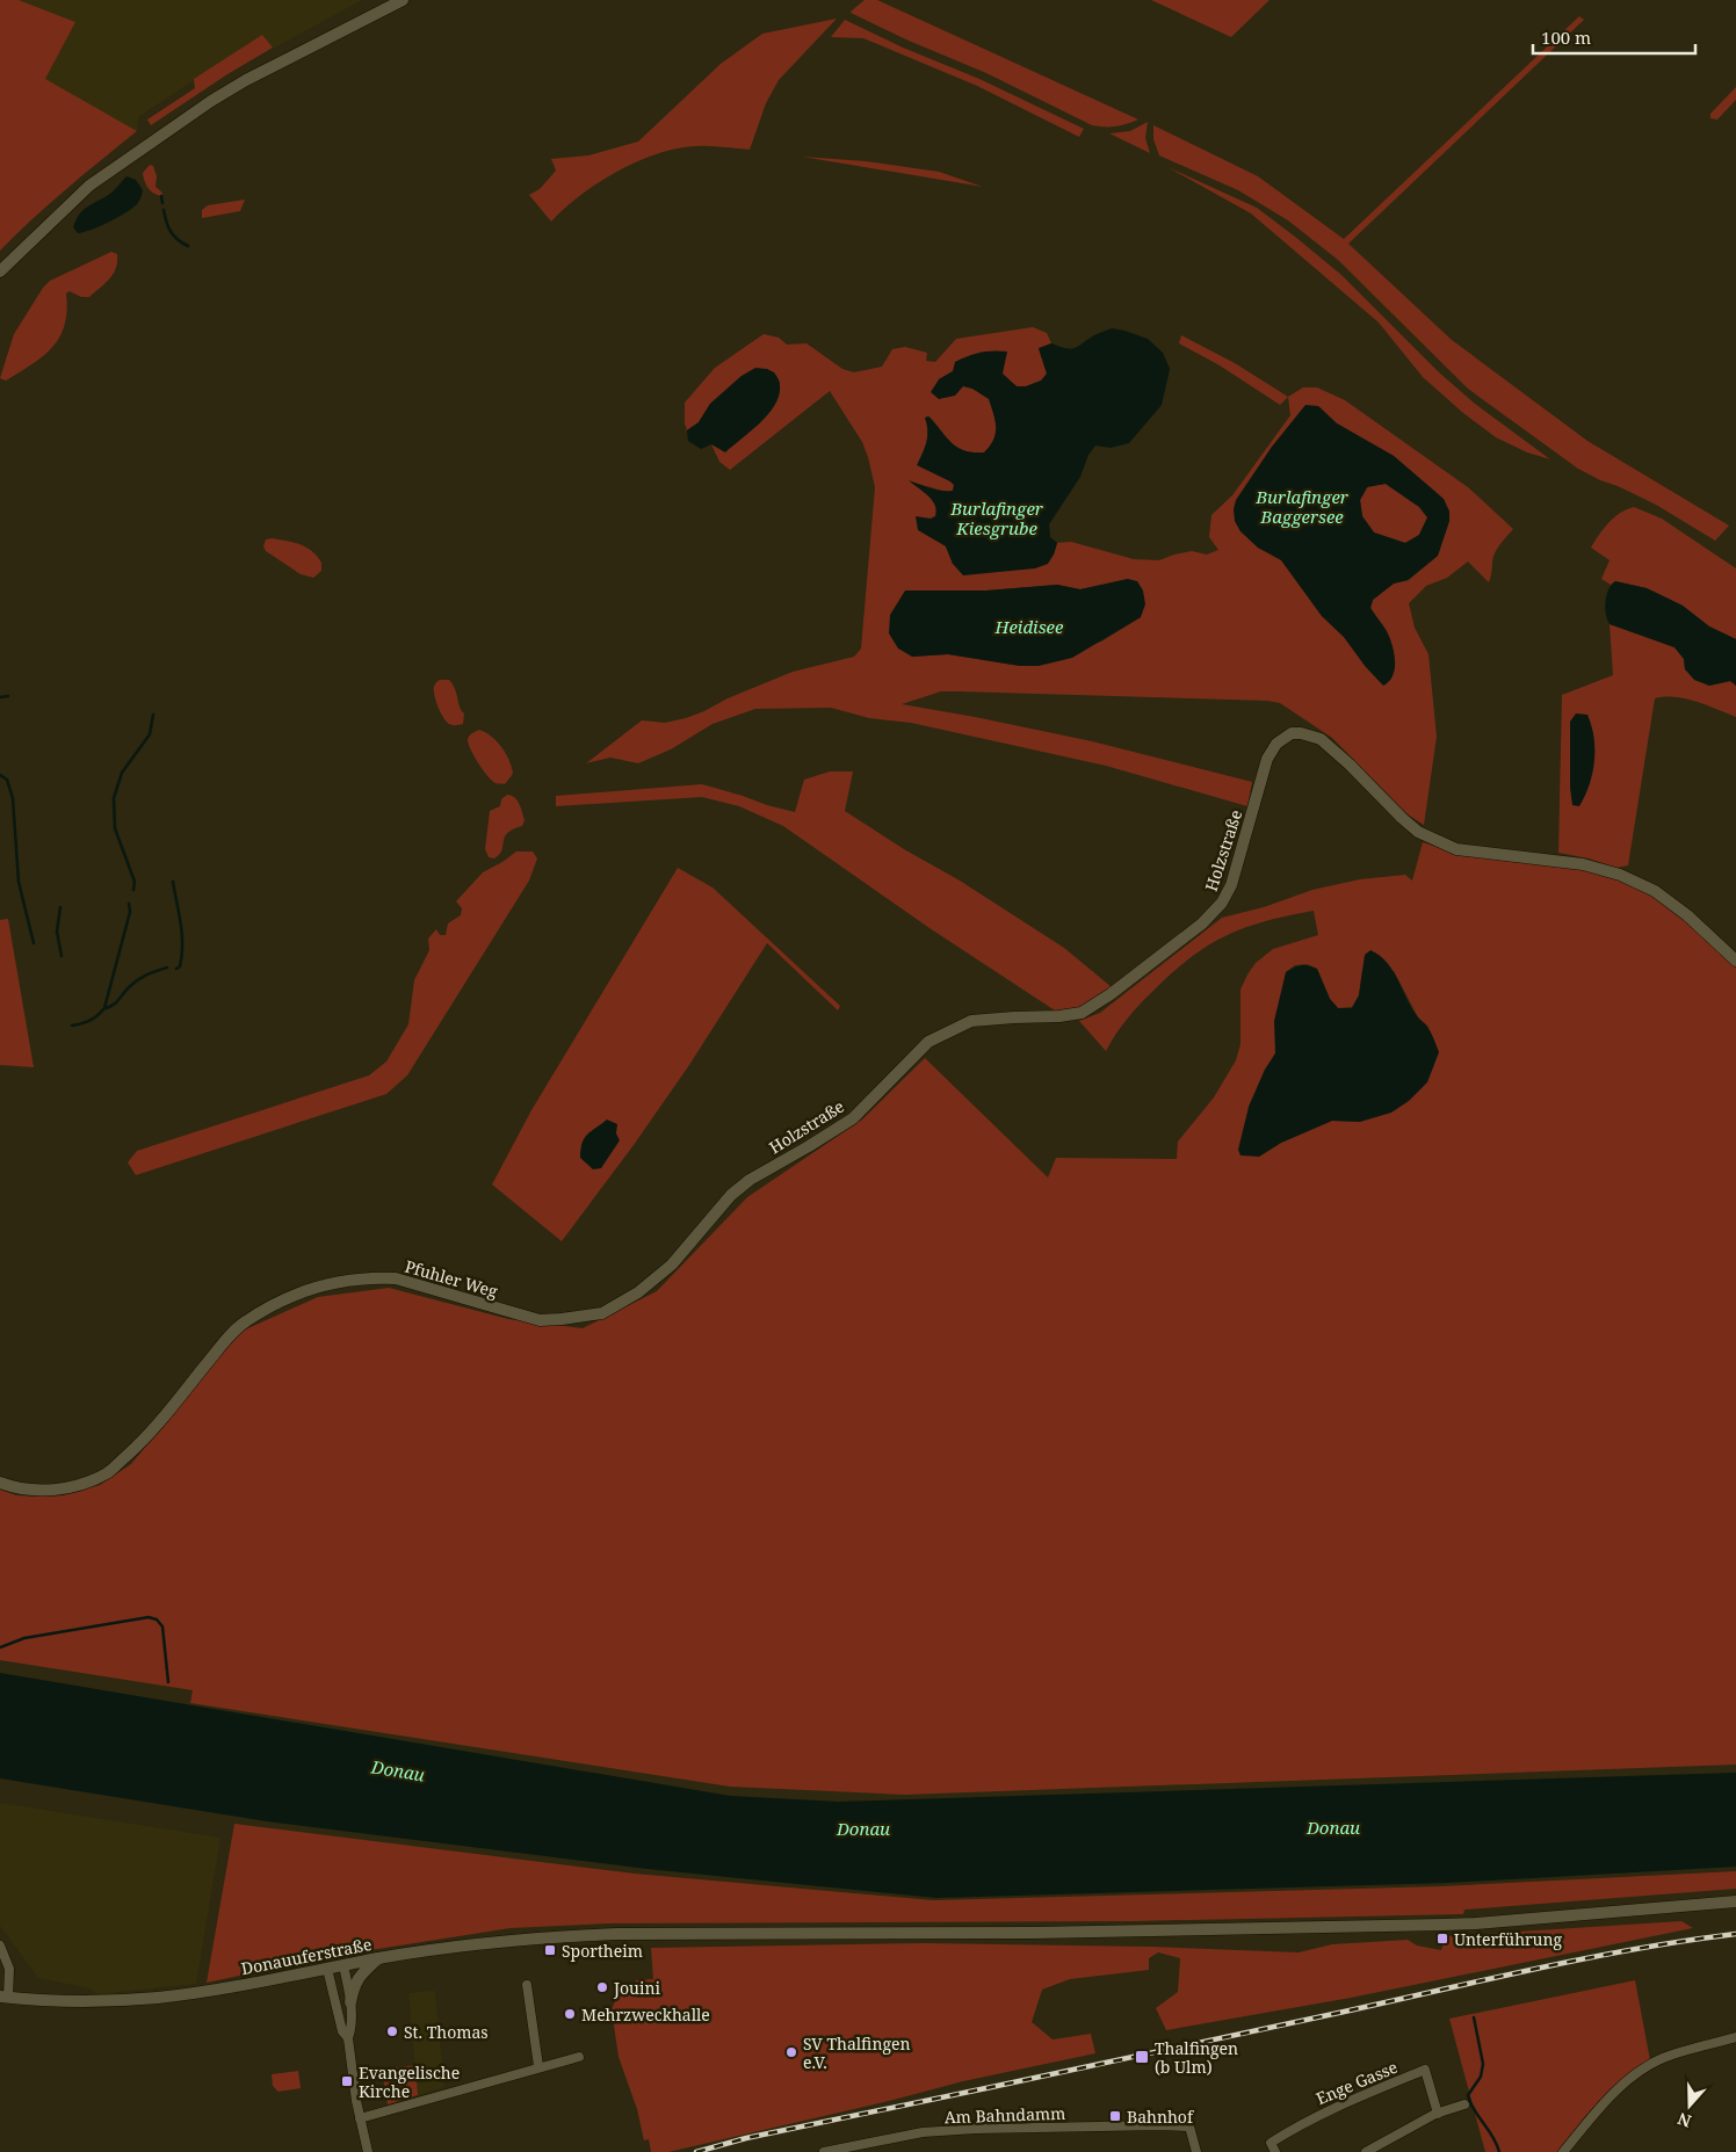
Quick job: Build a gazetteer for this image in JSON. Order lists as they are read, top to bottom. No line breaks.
{"streets":{"street":["Holzstraße","Pfuhler Weg","Donauuferstraße","Enge Gasse","Am Bahndamm"]},"crossings":[["Holzstraße","Pfuhler Weg"]],"water":["Burlafinger Baggersee","Burlafinger Kiesgrube","Heidisee","Donau"],"places":{"transit":["Unterführung","Sportheim","Thalfingen (b Ulm)","Evangelische Kirche","Bahnhof"],"other":["Jouini","Mehrzweckhalle","St. Thomas","SV Thalfingen e.V."]},"scale_bar":"100 m","north":"bottom"}
